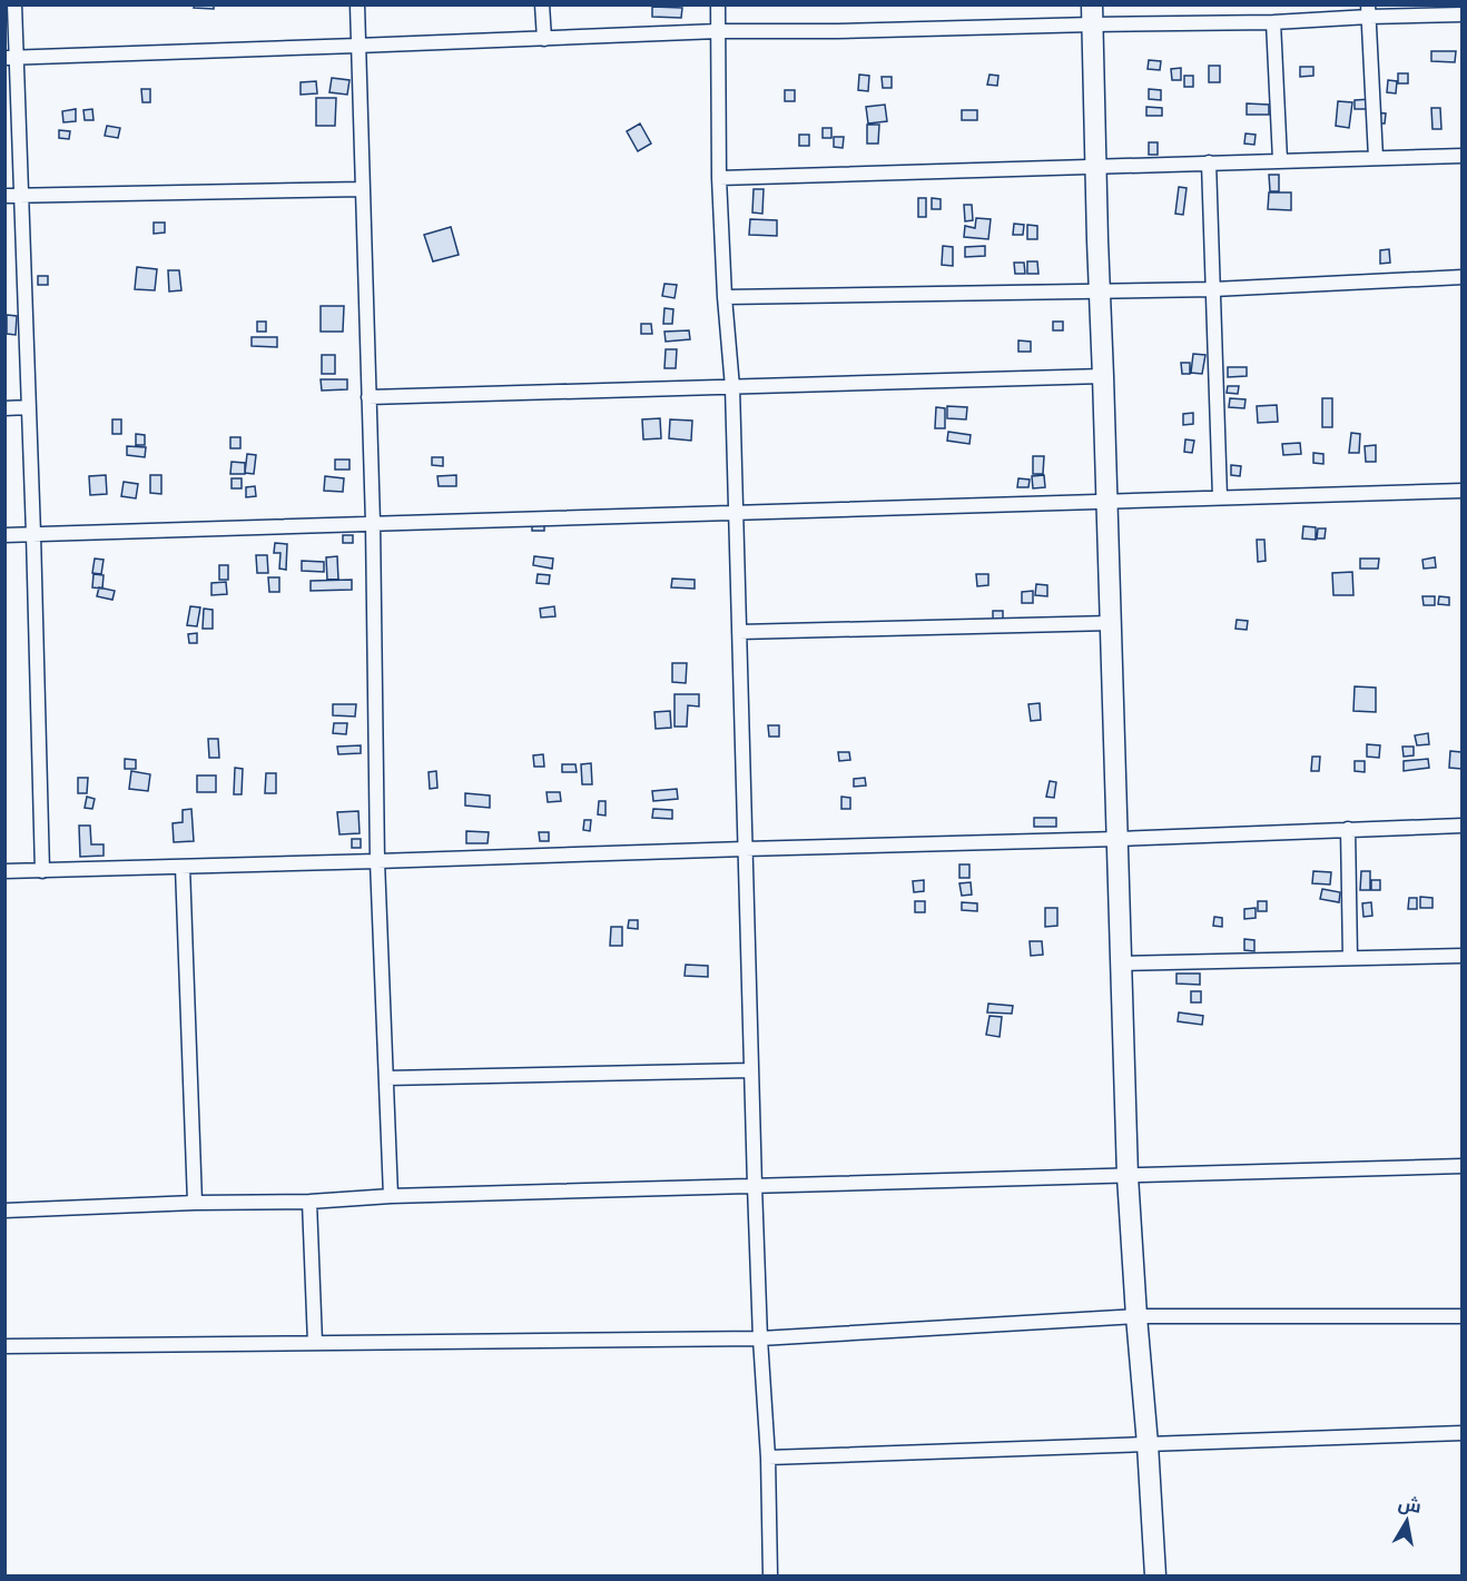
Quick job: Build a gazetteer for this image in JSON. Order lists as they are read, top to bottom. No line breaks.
{"north":"top"}
